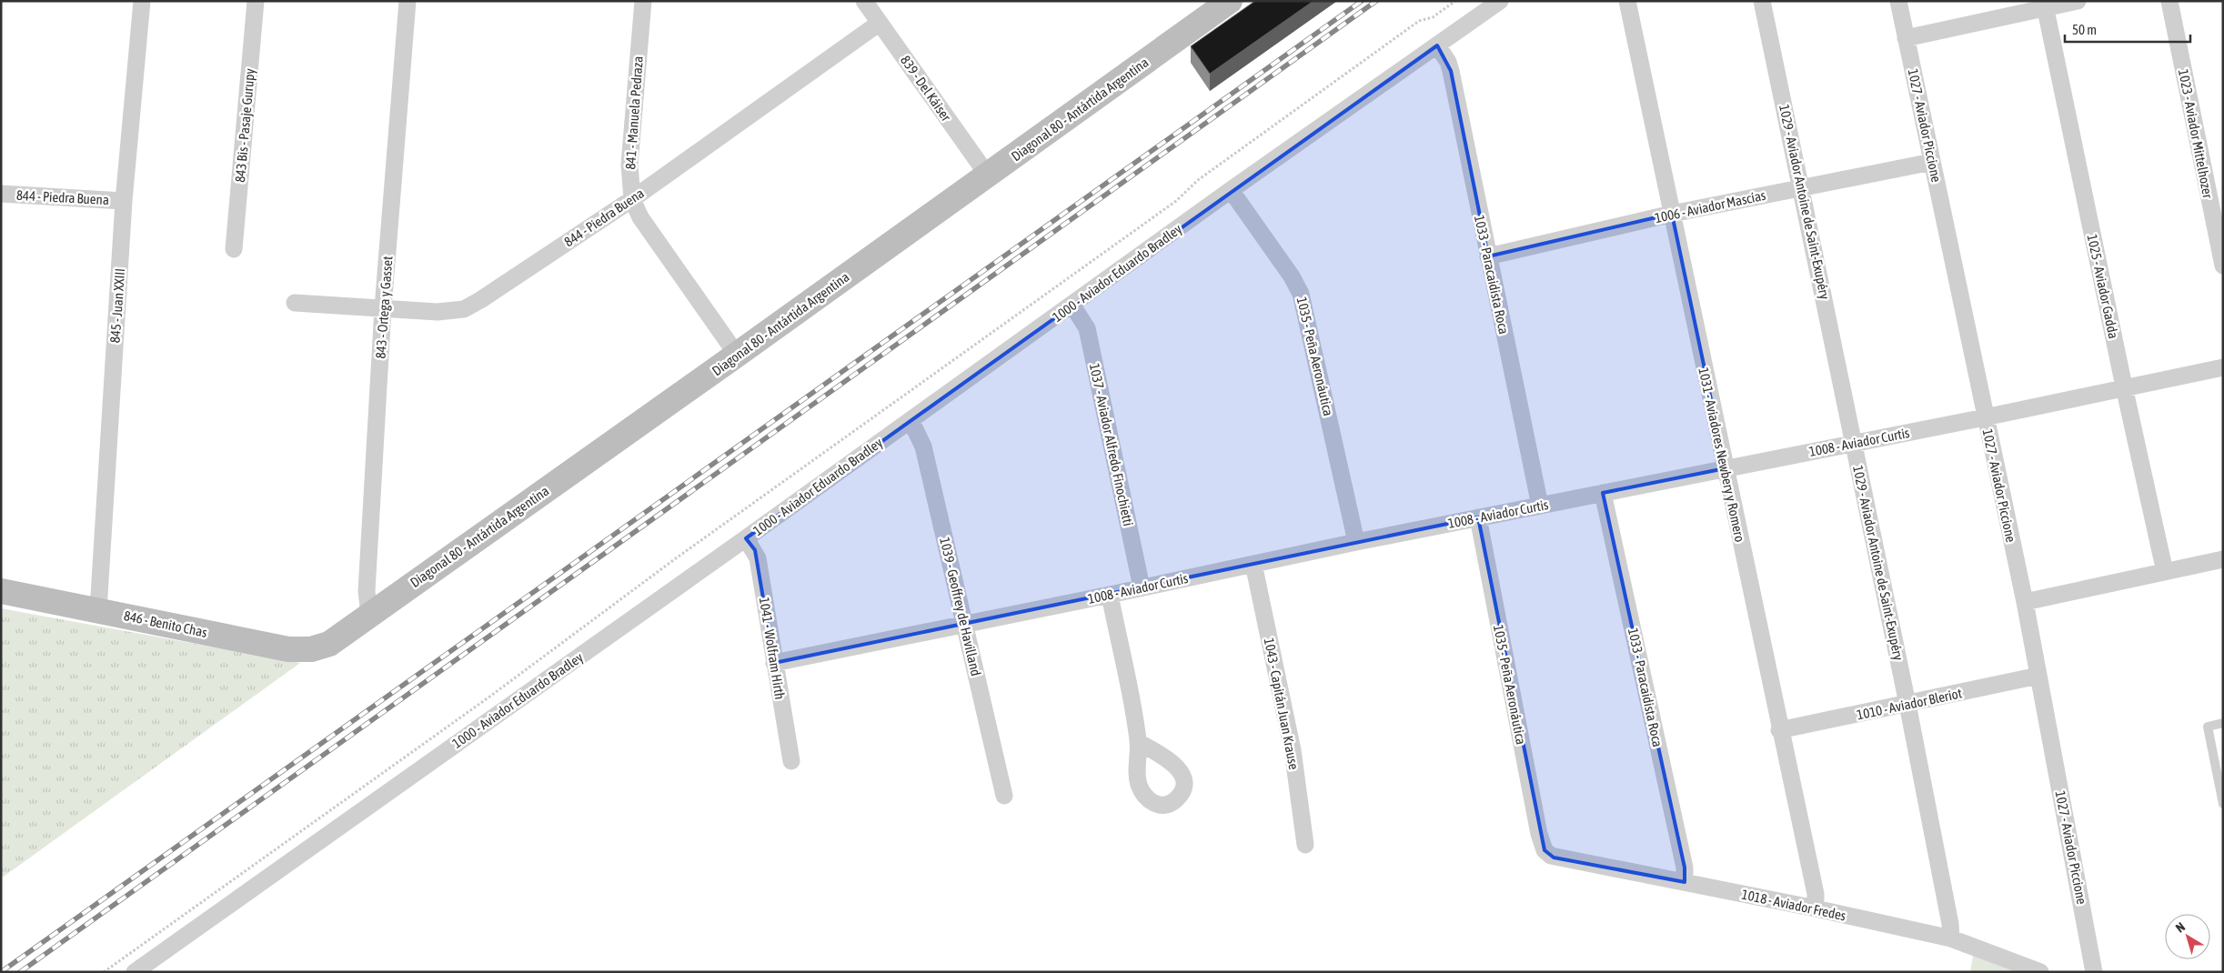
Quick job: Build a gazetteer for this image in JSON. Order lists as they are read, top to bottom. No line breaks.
{"streets":{"main road":["Diagonal 80 - Antártida Argentina","846 - Benito Chas"],"street":["839 - Del Káiser","841 - Manuela Pedraza","843 Bis - Pasaje Gurupy","1027 - Aviador Piccione","1023 - Aviador Mittelhozer","844 - Piedra Buena","1029 - Aviador Antoine de Saint-Exupéry","1006 - Aviador Mascías","1000 - Aviador Eduardo Bradley","1033 - Paracaidista Roca","1025 - Aviador Gadda","845 - Juan XXIII","843 - Ortega y Gasset","1035 - Peña Aeronáutica","1008 - Aviador Curtis","1037 - Aviador Alfredo Finochietti","1031 - Aviadores Newbery y Romero","1039 - Geoffrey de Havilland","1041 - Wolfram Hirth","1043 - Capitán Juan Krause","1010 - Aviador Bleriot","1018 - Aviador Fredes"]},"crossings":[["839 - Del Káiser","Diagonal 80 - Antártida Argentina"],["839 - Del Káiser","844 - Piedra Buena"],["Diagonal 80 - Antártida Argentina","841 - Manuela Pedraza"],["Diagonal 80 - Antártida Argentina","843 - Ortega y Gasset"],["Diagonal 80 - Antártida Argentina","846 - Benito Chas"],["841 - Manuela Pedraza","844 - Piedra Buena"],["1027 - Aviador Piccione","1006 - Aviador Mascías"],["1027 - Aviador Piccione","1008 - Aviador Curtis"],["1027 - Aviador Piccione","1010 - Aviador Bleriot"],["844 - Piedra Buena","845 - Juan XXIII"],["844 - Piedra Buena","843 - Ortega y Gasset"],["1029 - Aviador Antoine de Saint-Exupéry","1006 - Aviador Mascías"],["1029 - Aviador Antoine de Saint-Exupéry","1008 - Aviador Curtis"],["1029 - Aviador Antoine de Saint-Exupéry","1010 - Aviador Bleriot"],["1029 - Aviador Antoine de Saint-Exupéry","1018 - Aviador Fredes"],["1006 - Aviador Mascías","1033 - Paracaidista Roca"],["1006 - Aviador Mascías","1031 - Aviadores Newbery y Romero"],["1000 - Aviador Eduardo Bradley","1033 - Paracaidista Roca"],["1000 - Aviador Eduardo Bradley","1035 - Peña Aeronáutica"],["1000 - Aviador Eduardo Bradley","1037 - Aviador Alfredo Finochietti"],["1000 - Aviador Eduardo Bradley","1039 - Geoffrey de Havilland"],["1000 - Aviador Eduardo Bradley","1041 - Wolfram Hirth"],["1033 - Paracaidista Roca","1008 - Aviador Curtis"],["1033 - Paracaidista Roca","1018 - Aviador Fredes"],["1025 - Aviador Gadda","1008 - Aviador Curtis"],["845 - Juan XXIII","846 - Benito Chas"],["1035 - Peña Aeronáutica","1008 - Aviador Curtis"],["1035 - Peña Aeronáutica","1018 - Aviador Fredes"],["1008 - Aviador Curtis","1037 - Aviador Alfredo Finochietti"],["1008 - Aviador Curtis","1031 - Aviadores Newbery y Romero"],["1008 - Aviador Curtis","1039 - Geoffrey de Havilland"],["1008 - Aviador Curtis","1041 - Wolfram Hirth"],["1008 - Aviador Curtis","1043 - Capitán Juan Krause"],["1031 - Aviadores Newbery y Romero","1010 - Aviador Bleriot"],["1031 - Aviadores Newbery y Romero","1018 - Aviador Fredes"]],"scale_bar":"50 m","north":"top left"}
